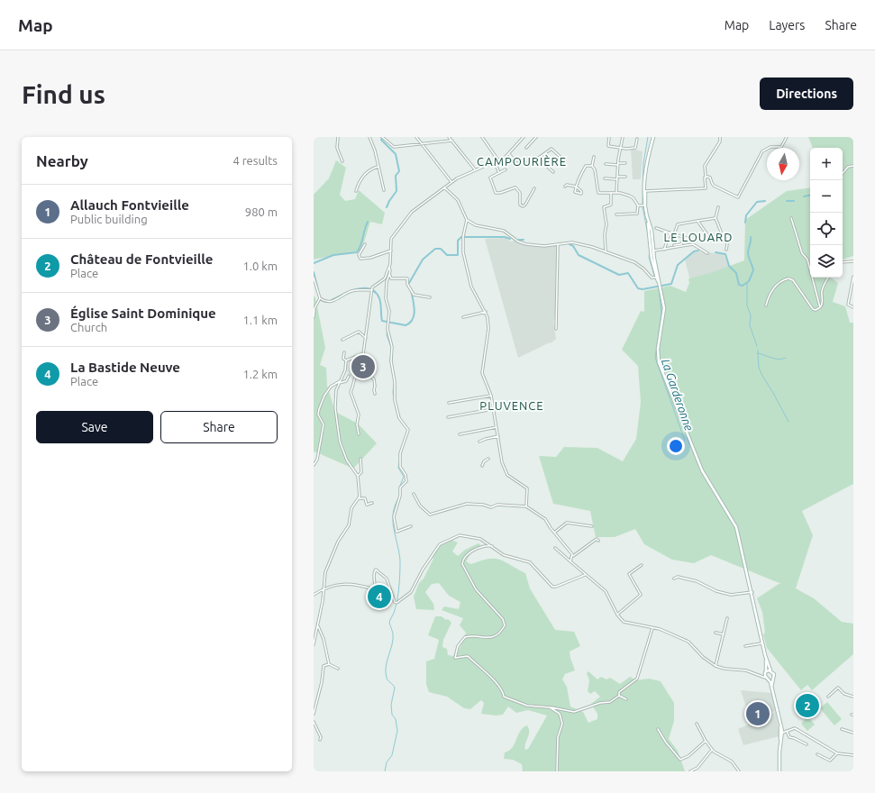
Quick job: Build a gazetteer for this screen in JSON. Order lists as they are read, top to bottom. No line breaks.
{"districts":["CAMPOURIÈRE","LE LOUARD","PLUVENCE"],"water":["La Garderonne"],"north":"bottom","page":{"header":"Map","nav":["Map","Layers","Share"],"buttons":["Directions",["Save","Share"]],"title":"Find us","heading":["Nearby","4 results"],"map_buttons":["+","−"],"list":[{"mark":"1","name":"Allauch Fontvieille","note":"Public building","value":"980 m"},{"mark":"2","name":"Château de Fontvieille","note":"Place","value":"1.0 km"},{"mark":"3","name":"Église Saint Dominique","note":"Church","value":"1.1 km"},{"mark":"4","name":"La Bastide Neuve","note":"Place","value":"1.2 km"}],"pins":["3","4","2","1"]}}
